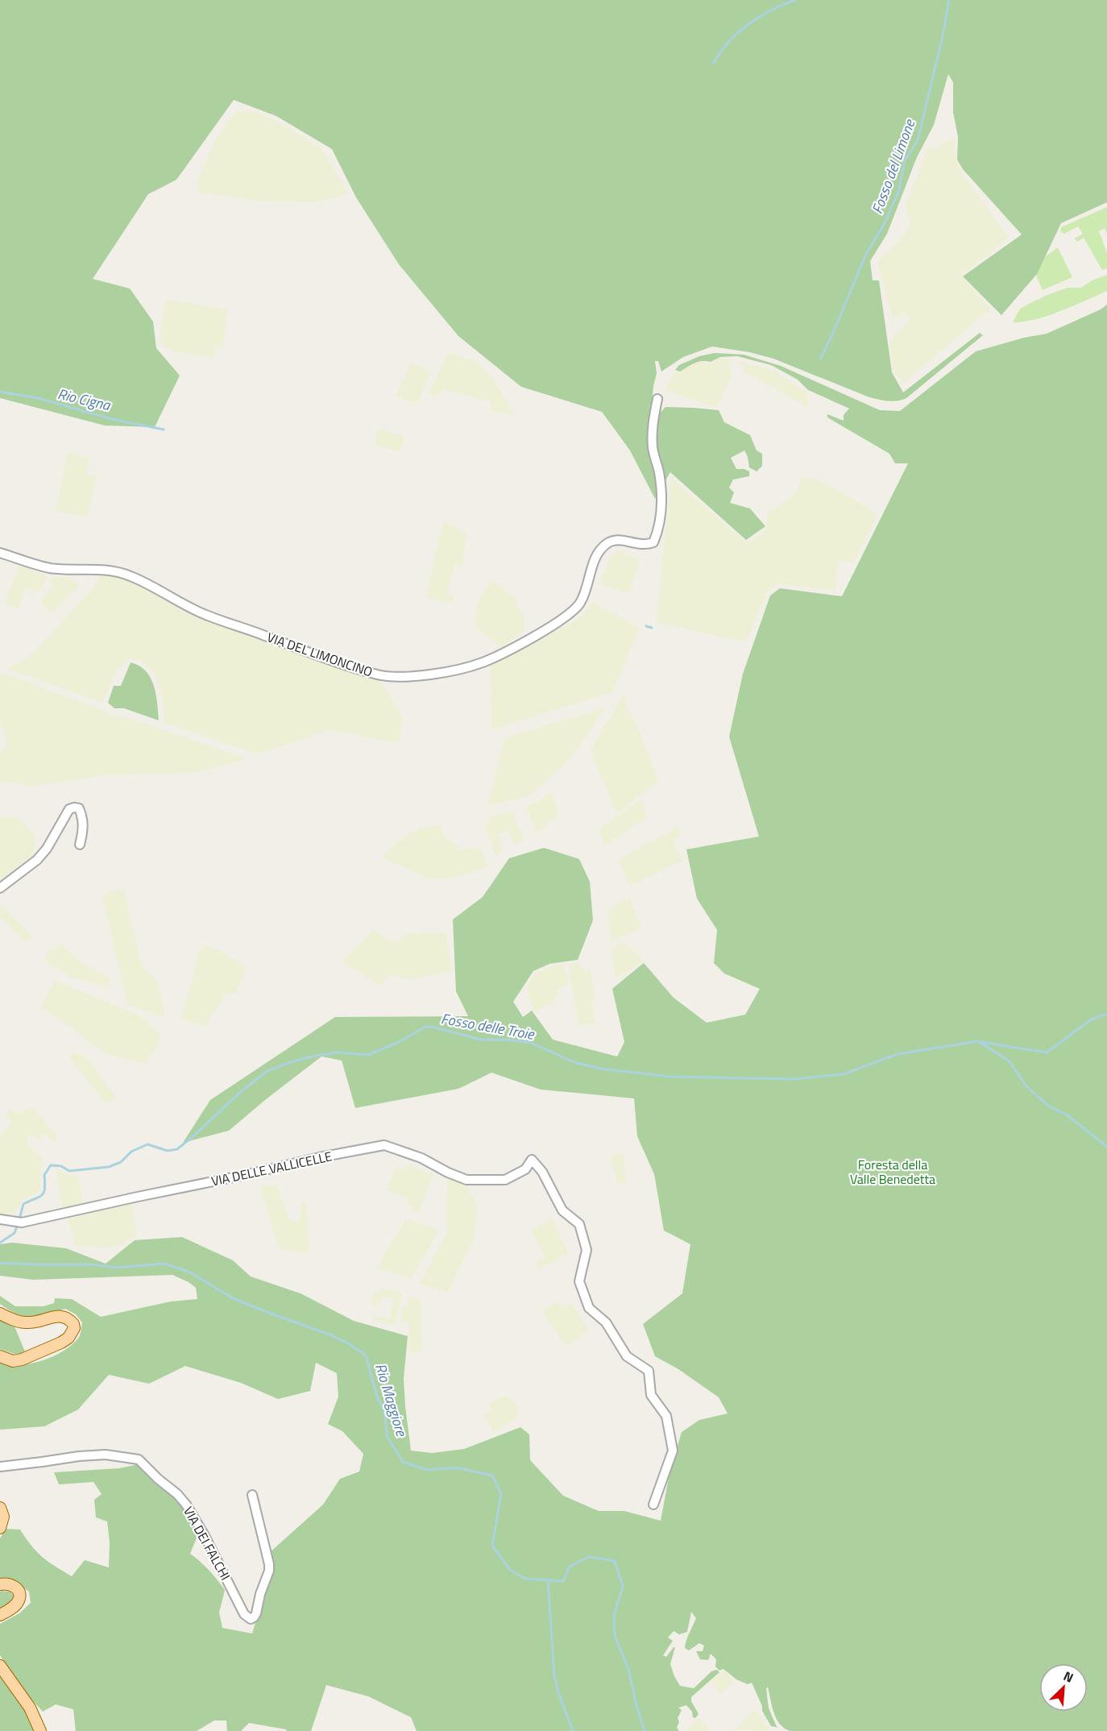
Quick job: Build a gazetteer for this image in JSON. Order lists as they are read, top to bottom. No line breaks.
{"streets":{"street":["VIA DEL LIMONCINO","VIA DELLE VALLICELLE","VIA DEI FALCHI"]},"water":["Fosso del Limone","Rio Cigna","Fosso delle Troie","Rio Maggiore"],"parks":["Foresta della Valle Benedetta"],"north":"top right"}
